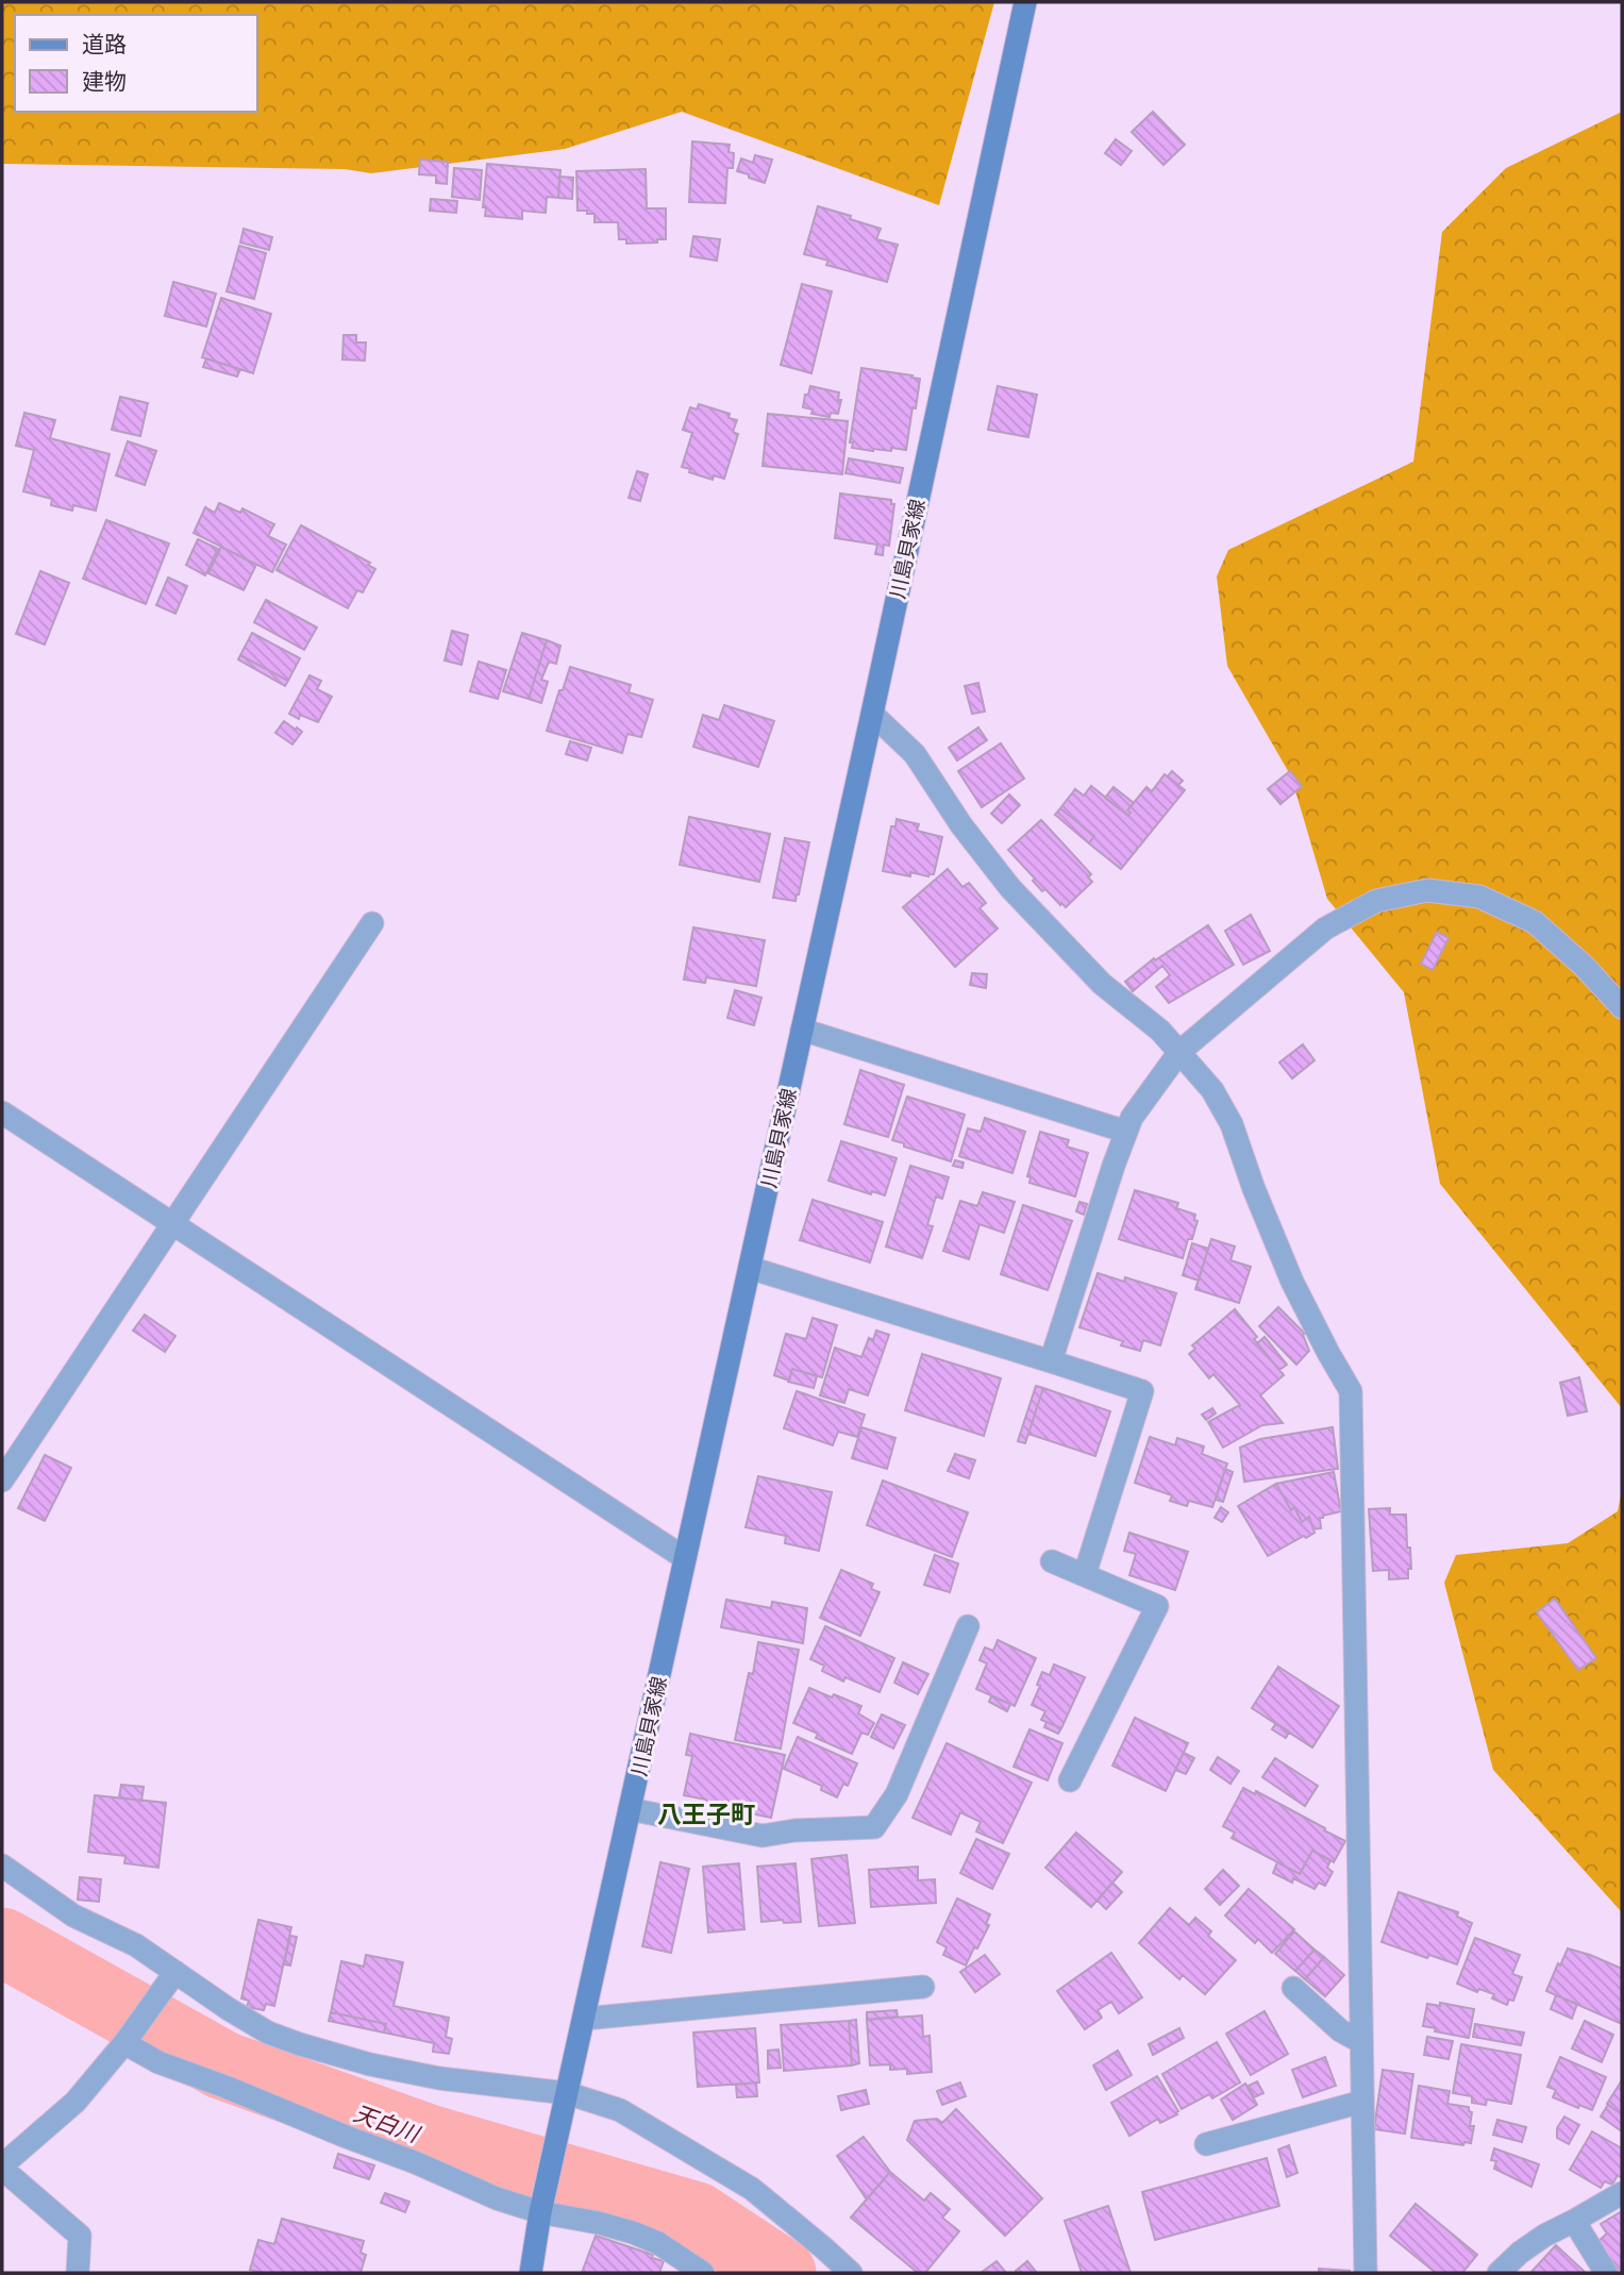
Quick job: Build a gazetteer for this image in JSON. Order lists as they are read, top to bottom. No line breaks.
{"streets":{"main road":["川島貝家線"]},"districts":["八王子町"],"water":["天白川"],"legend":["道路","建物"]}
